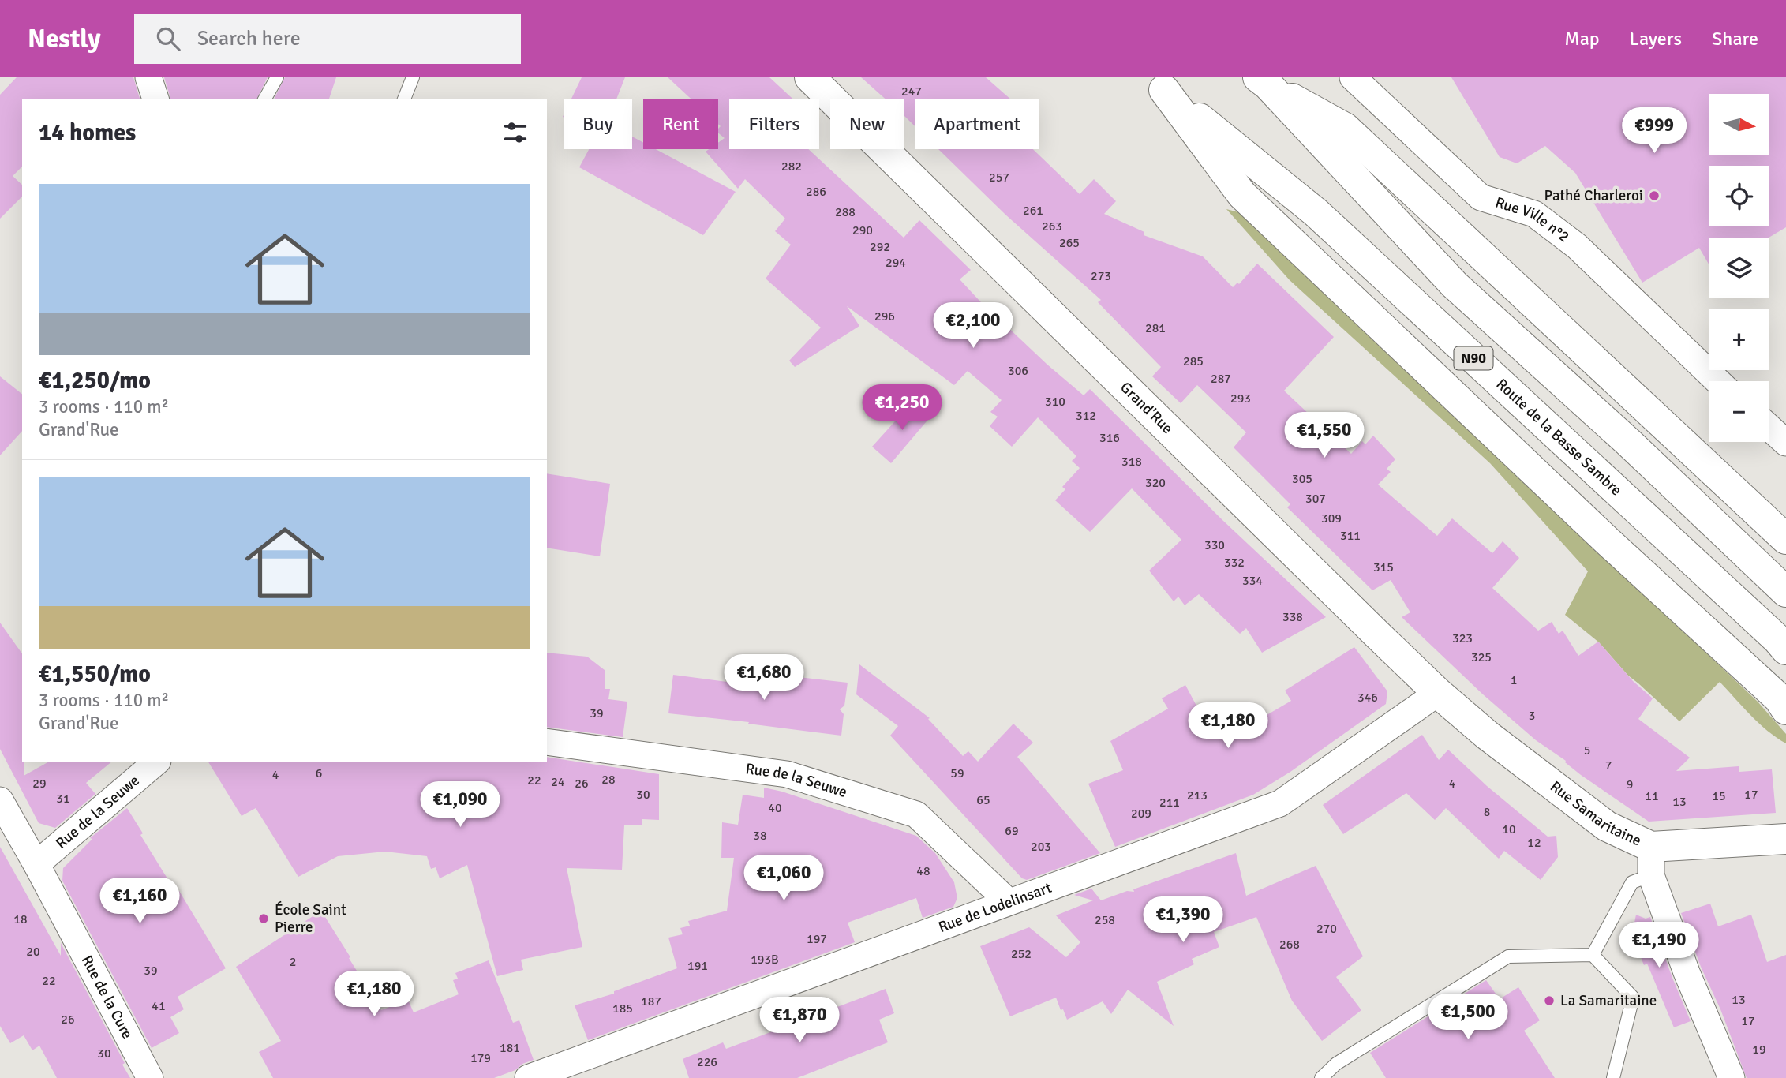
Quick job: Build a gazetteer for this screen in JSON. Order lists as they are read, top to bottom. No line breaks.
{"streets":{"main road":["N90","Grand'Rue","Route de la Basse Sambre","Rue Samaritaine"],"street":["Rue Ville n°2","Rue de la Seuwe","Rue de Lodelinsart","Rue de la Cure"]},"crossings":[["Grand'Rue","Rue Samaritaine"],["Grand'Rue","Rue de Lodelinsart"],["Rue de la Seuwe","Rue de Lodelinsart"],["Rue de la Seuwe","Rue de la Cure"]],"places":["Pathé Charleroi","École Saint Pierre","La Samaritaine"],"house_numbers":["247","282","257","286","261","288","263","290","265","292","294","273","296","281","285","306","287","293","310","312","316","318","305","320","307","309","311","330","332","315","334","338","323","325","1","346","39","3","5","7","6","59","4","28","22","24","29","26","4","9","30","17","213","11","15","31","65","13","211","40","8","209","10","69","38","12","203","48","18","258","270","197","268","20","252","193B","2","191","39","22","13","187","41","185","26","17","181","19","30","179","226"],"north":"right","page":{"header":"Nestly","search":"Search here","nav":["Map","Layers","Share"],"map_buttons":["+","−"],"chip":["Buy","Rent","Filters","New","Apartment"],"heading":"14 homes","price":["€999","€2,100","€1,250","€1,550","€1,680","€1,180","€1,090","€1,060","€1,160","€1,390","€1,190","€1,180","€1,500","€1,870"],"list":[{"name":"€1,250/mo","note":"3 rooms · 110 m² · Grand'Rue"},{"name":"€1,550/mo","note":"3 rooms · 110 m² · Grand'Rue"}]}}
